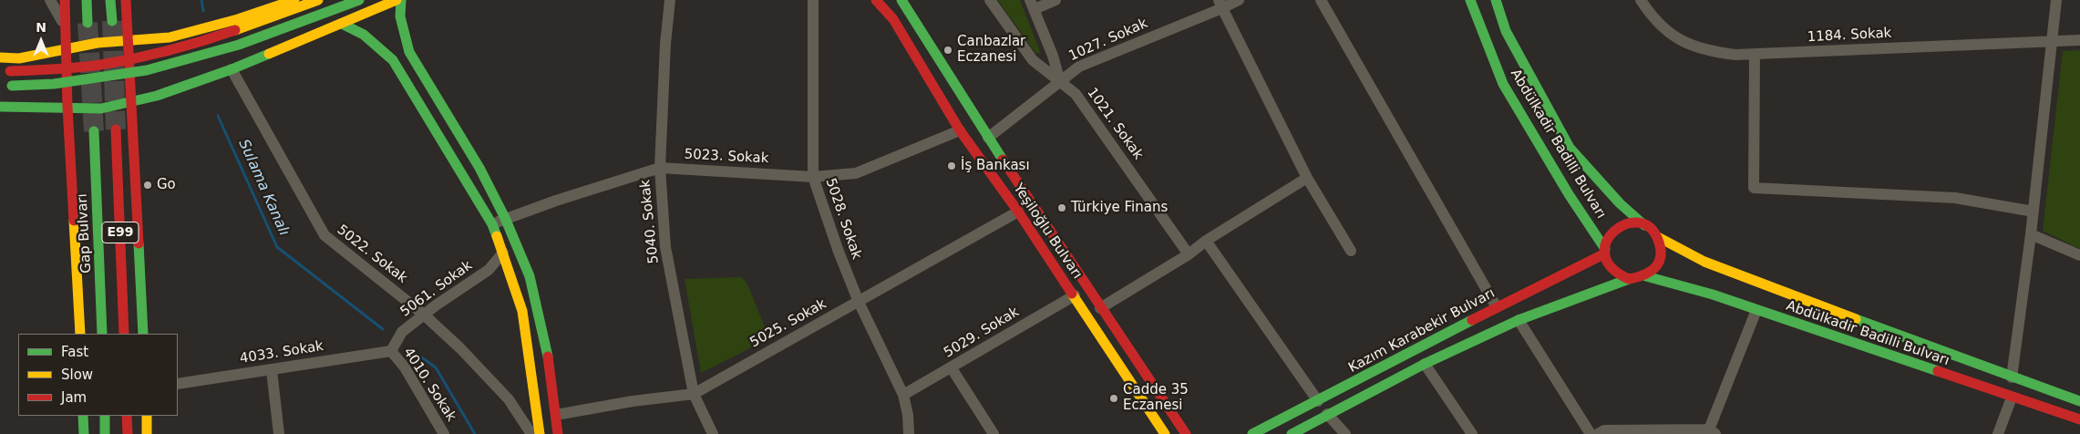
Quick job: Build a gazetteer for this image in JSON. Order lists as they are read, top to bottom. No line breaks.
{"streets":{"main road":["Abdülkadir Badilli Bulvarı","Yeşiloğlu Bulvarı","E99","Gap Bulvarı","Kazım Karabekir Bulvarı"],"street":["1184. Sokak","1027. Sokak","1021. Sokak","5023. Sokak","5028. Sokak","5040. Sokak","5022. Sokak","5061. Sokak","5025. Sokak","5029. Sokak","4033. Sokak","4010. Sokak"]},"crossings":[["1027. Sokak","1021. Sokak"],["1027. Sokak","Yeşiloğlu Bulvarı"],["Abdülkadir Badilli Bulvarı","Kazım Karabekir Bulvarı"],["5023. Sokak","5028. Sokak"],["5023. Sokak","5040. Sokak"],["5023. Sokak","Yeşiloğlu Bulvarı"],["5028. Sokak","5025. Sokak"],["5028. Sokak","5029. Sokak"],["5040. Sokak","5025. Sokak"],["Yeşiloğlu Bulvarı","5025. Sokak"],["Yeşiloğlu Bulvarı","5029. Sokak"],["5022. Sokak","5061. Sokak"],["5061. Sokak","4033. Sokak"],["5061. Sokak","4010. Sokak"],["4033. Sokak","4010. Sokak"]],"water":["Sulama Kanalı"],"places":["Canbazlar Eczanesi","İş Bankası","Go","Türkiye Finans","Cadde 35 Eczanesi"],"legend":["Fast","Slow","Jam"],"north":"top"}
